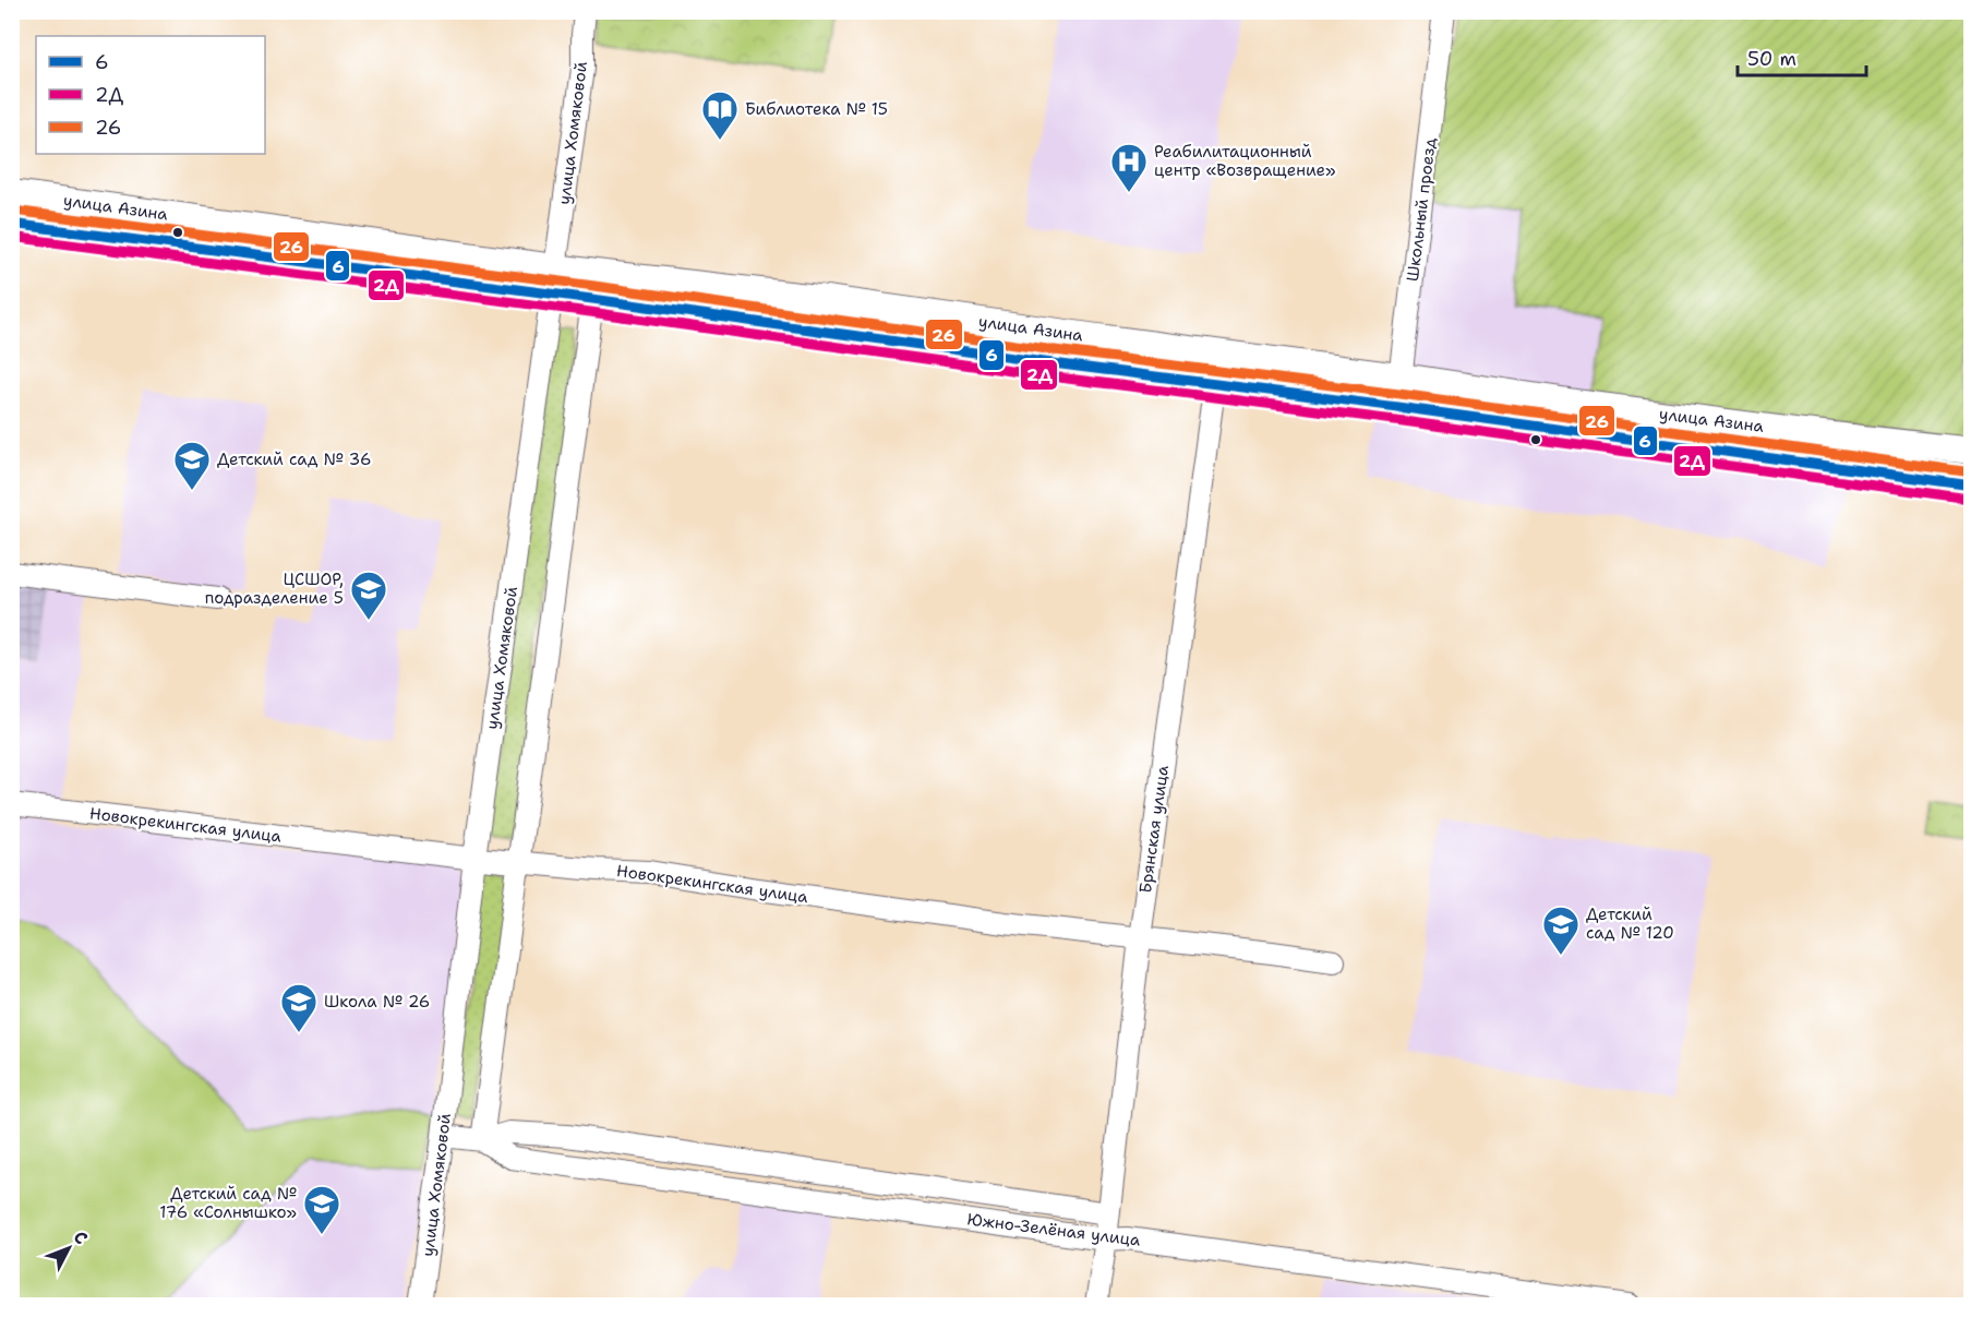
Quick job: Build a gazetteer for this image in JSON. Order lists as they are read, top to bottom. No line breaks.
{"streets":{"main road":["улица Азина"],"street":["улица Хомяковой","Школьный проезд","Новокрекингская улица","Брянская улица","Южно-Зелёная улица"]},"crossings":[["улица Хомяковой","улица Азина"],["улица Хомяковой","Новокрекингская улица"],["улица Хомяковой","Южно-Зелёная улица"],["улица Азина","Школьный проезд"],["улица Азина","Брянская улица"],["Новокрекингская улица","Брянская улица"],["Брянская улица","Южно-Зелёная улица"]],"places":{"library":["Библиотека № 15"],"hospital":["Реабилитационный центр «Возвращение»"],"school or university":["Детский сад № 36","ЦСШОР, подразделение 5","Детский сад № 120","Школа № 26","Детский сад № 176 «Солнышко»"]},"lines":["transit line 26","transit line 6","transit line 2Д"],"legend":["6","2Д","26"],"scale_bar":"50 m","north":"top right"}
